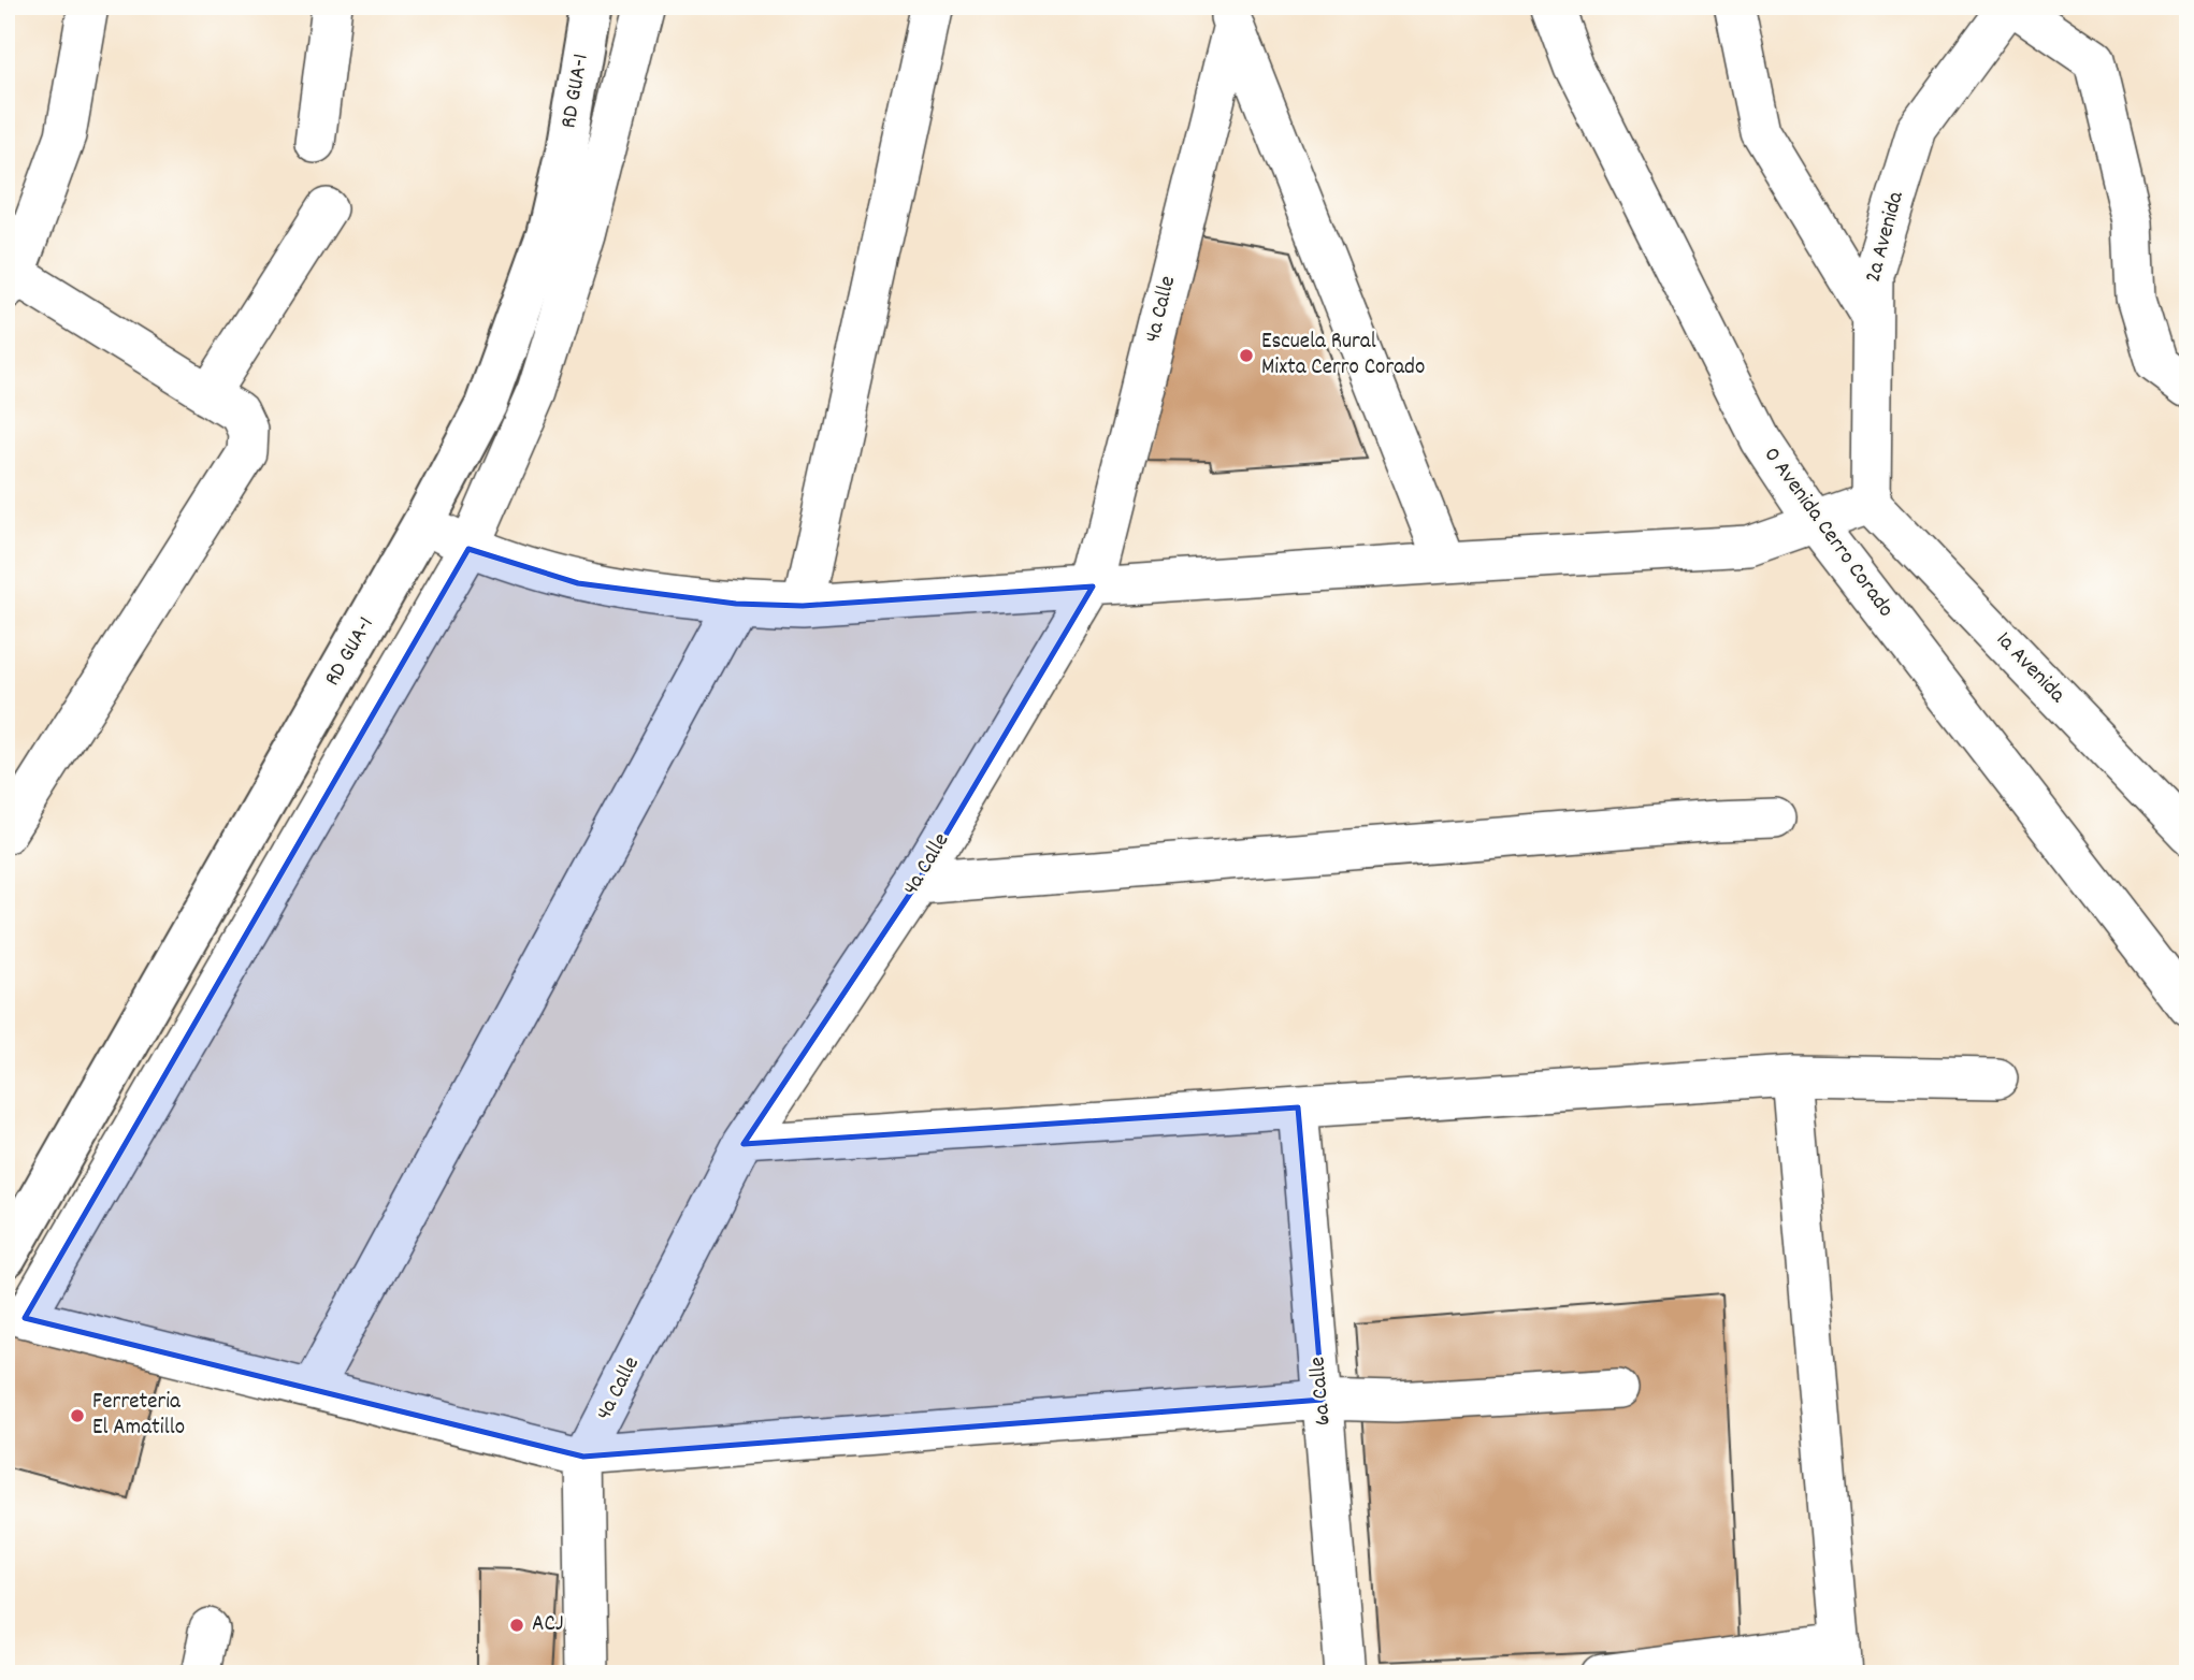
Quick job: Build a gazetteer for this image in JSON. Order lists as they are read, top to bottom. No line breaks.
{"streets":{"main road":["RD GUA-1"],"street":["2a Avenida","4a Calle","0 Avenida Cerro Corado","1a Avenida","6a Calle"]},"crossings":[["2a Avenida","1a Avenida"]],"places":["Escuela Rural Mixta Cerro Corado","Ferreteria El Amatillo","ACJ"]}
